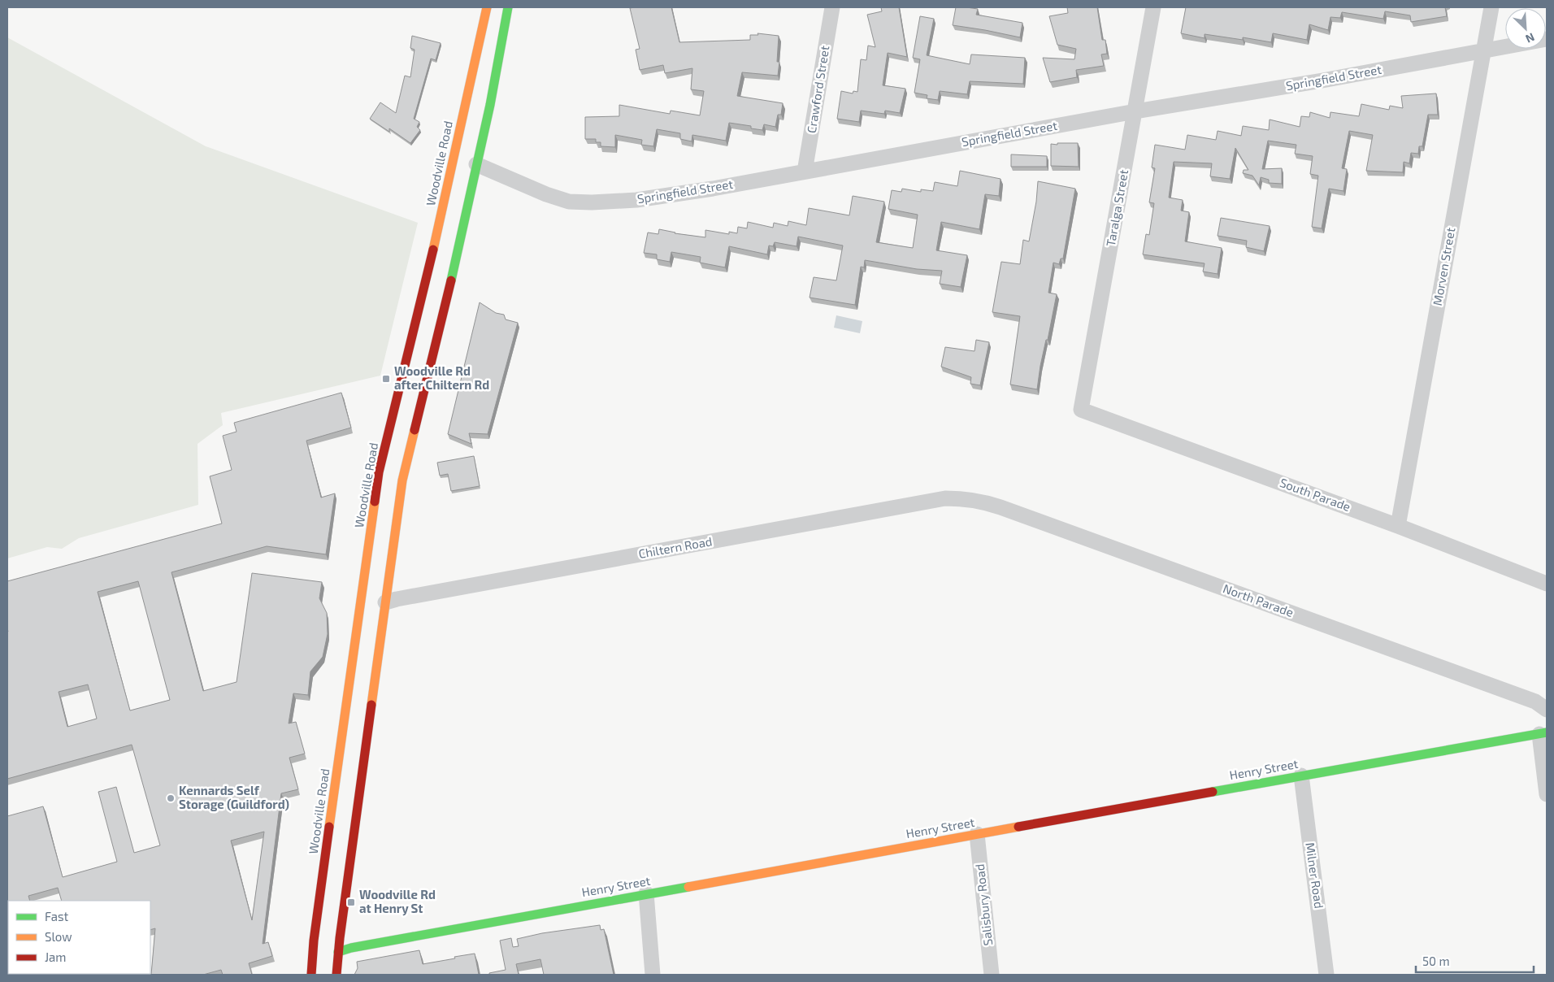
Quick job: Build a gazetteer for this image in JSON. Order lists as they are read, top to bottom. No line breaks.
{"streets":{"main road":["Woodville Road","Henry Street"],"street":["Springfield Street","Crawford Street","Taralga Street","Morven Street","South Parade","Chiltern Road","North Parade","Milner Road","Salisbury Road"]},"crossings":[["Springfield Street","Crawford Street"],["Springfield Street","Taralga Street"],["Springfield Street","Morven Street"],["Taralga Street","South Parade"],["Morven Street","South Parade"],["Chiltern Road","North Parade"],["Henry Street","Milner Road"],["Henry Street","Salisbury Road"]],"places":{"transit":["Woodville Rd after Chiltern Rd","Woodville Rd at Henry St"],"other":["Kennards Self Storage (Guildford)"]},"legend":["Fast","Slow","Jam"],"scale_bar":"50 m","north":"bottom right"}
